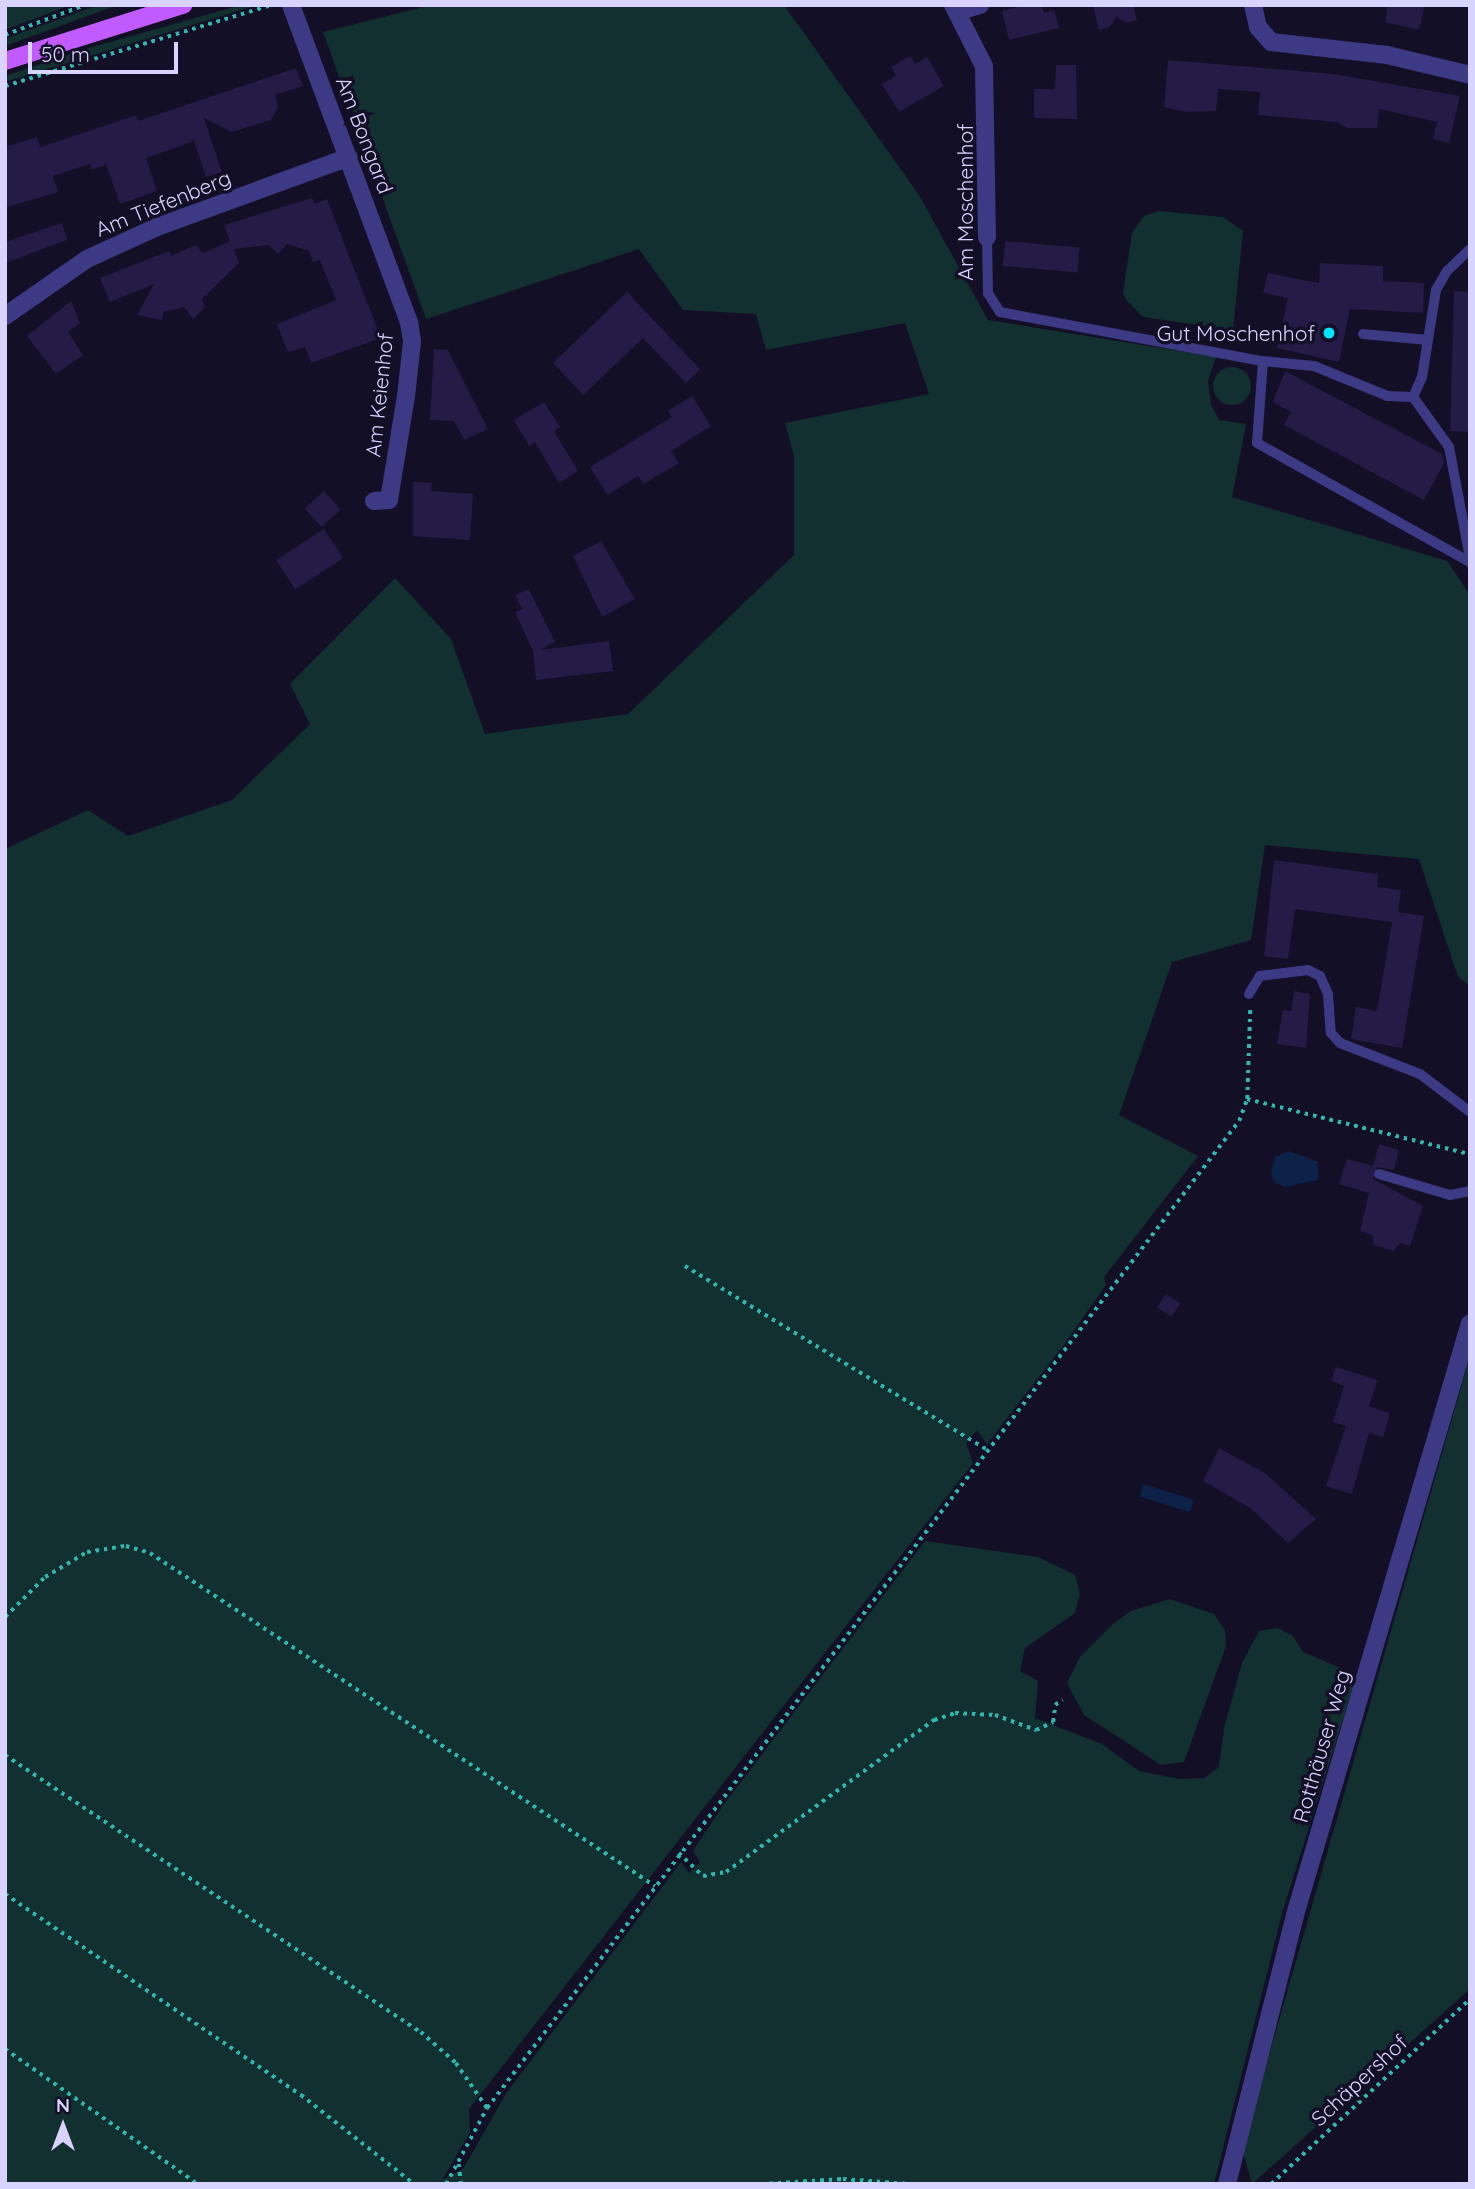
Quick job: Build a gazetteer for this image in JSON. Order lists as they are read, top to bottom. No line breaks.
{"streets":{"street":["Am Bongard","Am Moschenhof","Am Tiefenberg","Am Keienhof","Rotthäuser Weg"],"path":["Schäpershof"]},"crossings":[["Am Bongard","Am Tiefenberg"],["Am Bongard","Am Keienhof"]],"places":["Gut Moschenhof"],"scale_bar":"50 m","north":"top"}
